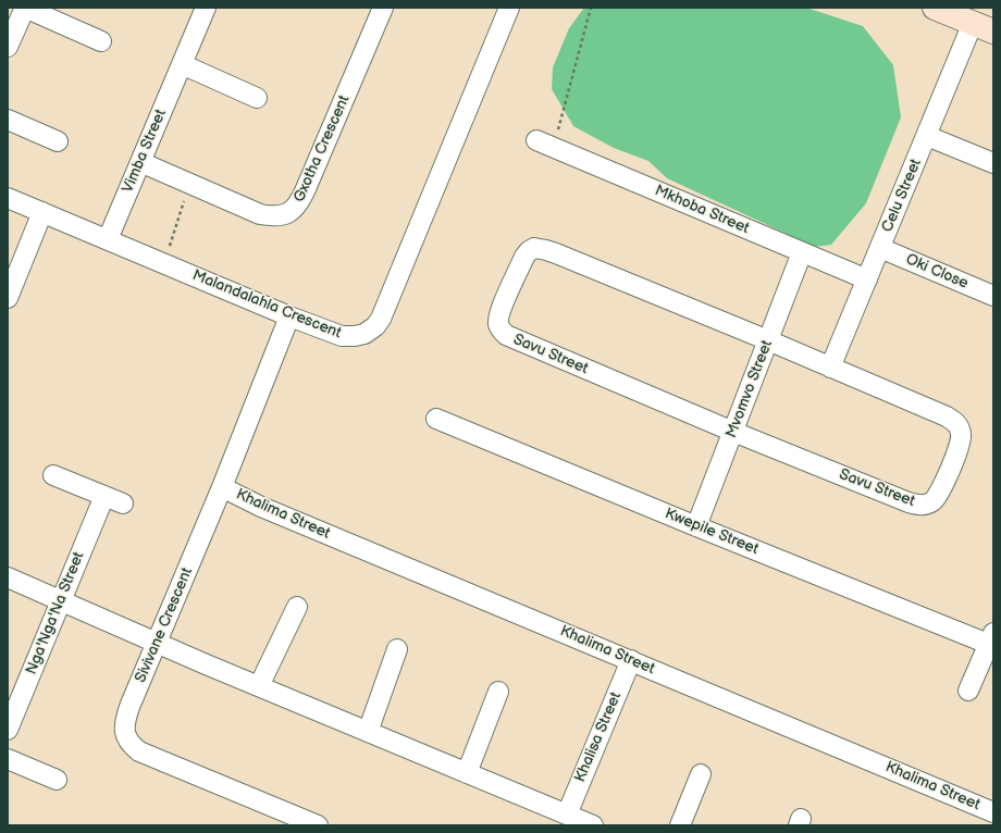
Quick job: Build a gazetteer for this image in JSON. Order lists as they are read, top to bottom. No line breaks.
{"streets":{"street":["Gxotha Crescent","Vimba Street","Celu Street","Mkhoba Street","Oki Close","Malandalahla Crescent","Savu Street","Mvomvo Street","Khalima Street","Kwepile Street","Nga'Nga'Na Street","Sivivane Crescent","Khalisa Street"]},"crossings":[["Gxotha Crescent","Vimba Street"],["Vimba Street","Malandalahla Crescent"],["Celu Street","Mkhoba Street"],["Celu Street","Oki Close"],["Celu Street","Savu Street"],["Mkhoba Street","Mvomvo Street"],["Malandalahla Crescent","Sivivane Crescent"],["Savu Street","Mvomvo Street"],["Mvomvo Street","Kwepile Street"],["Khalima Street","Sivivane Crescent"],["Khalima Street","Khalisa Street"]]}
